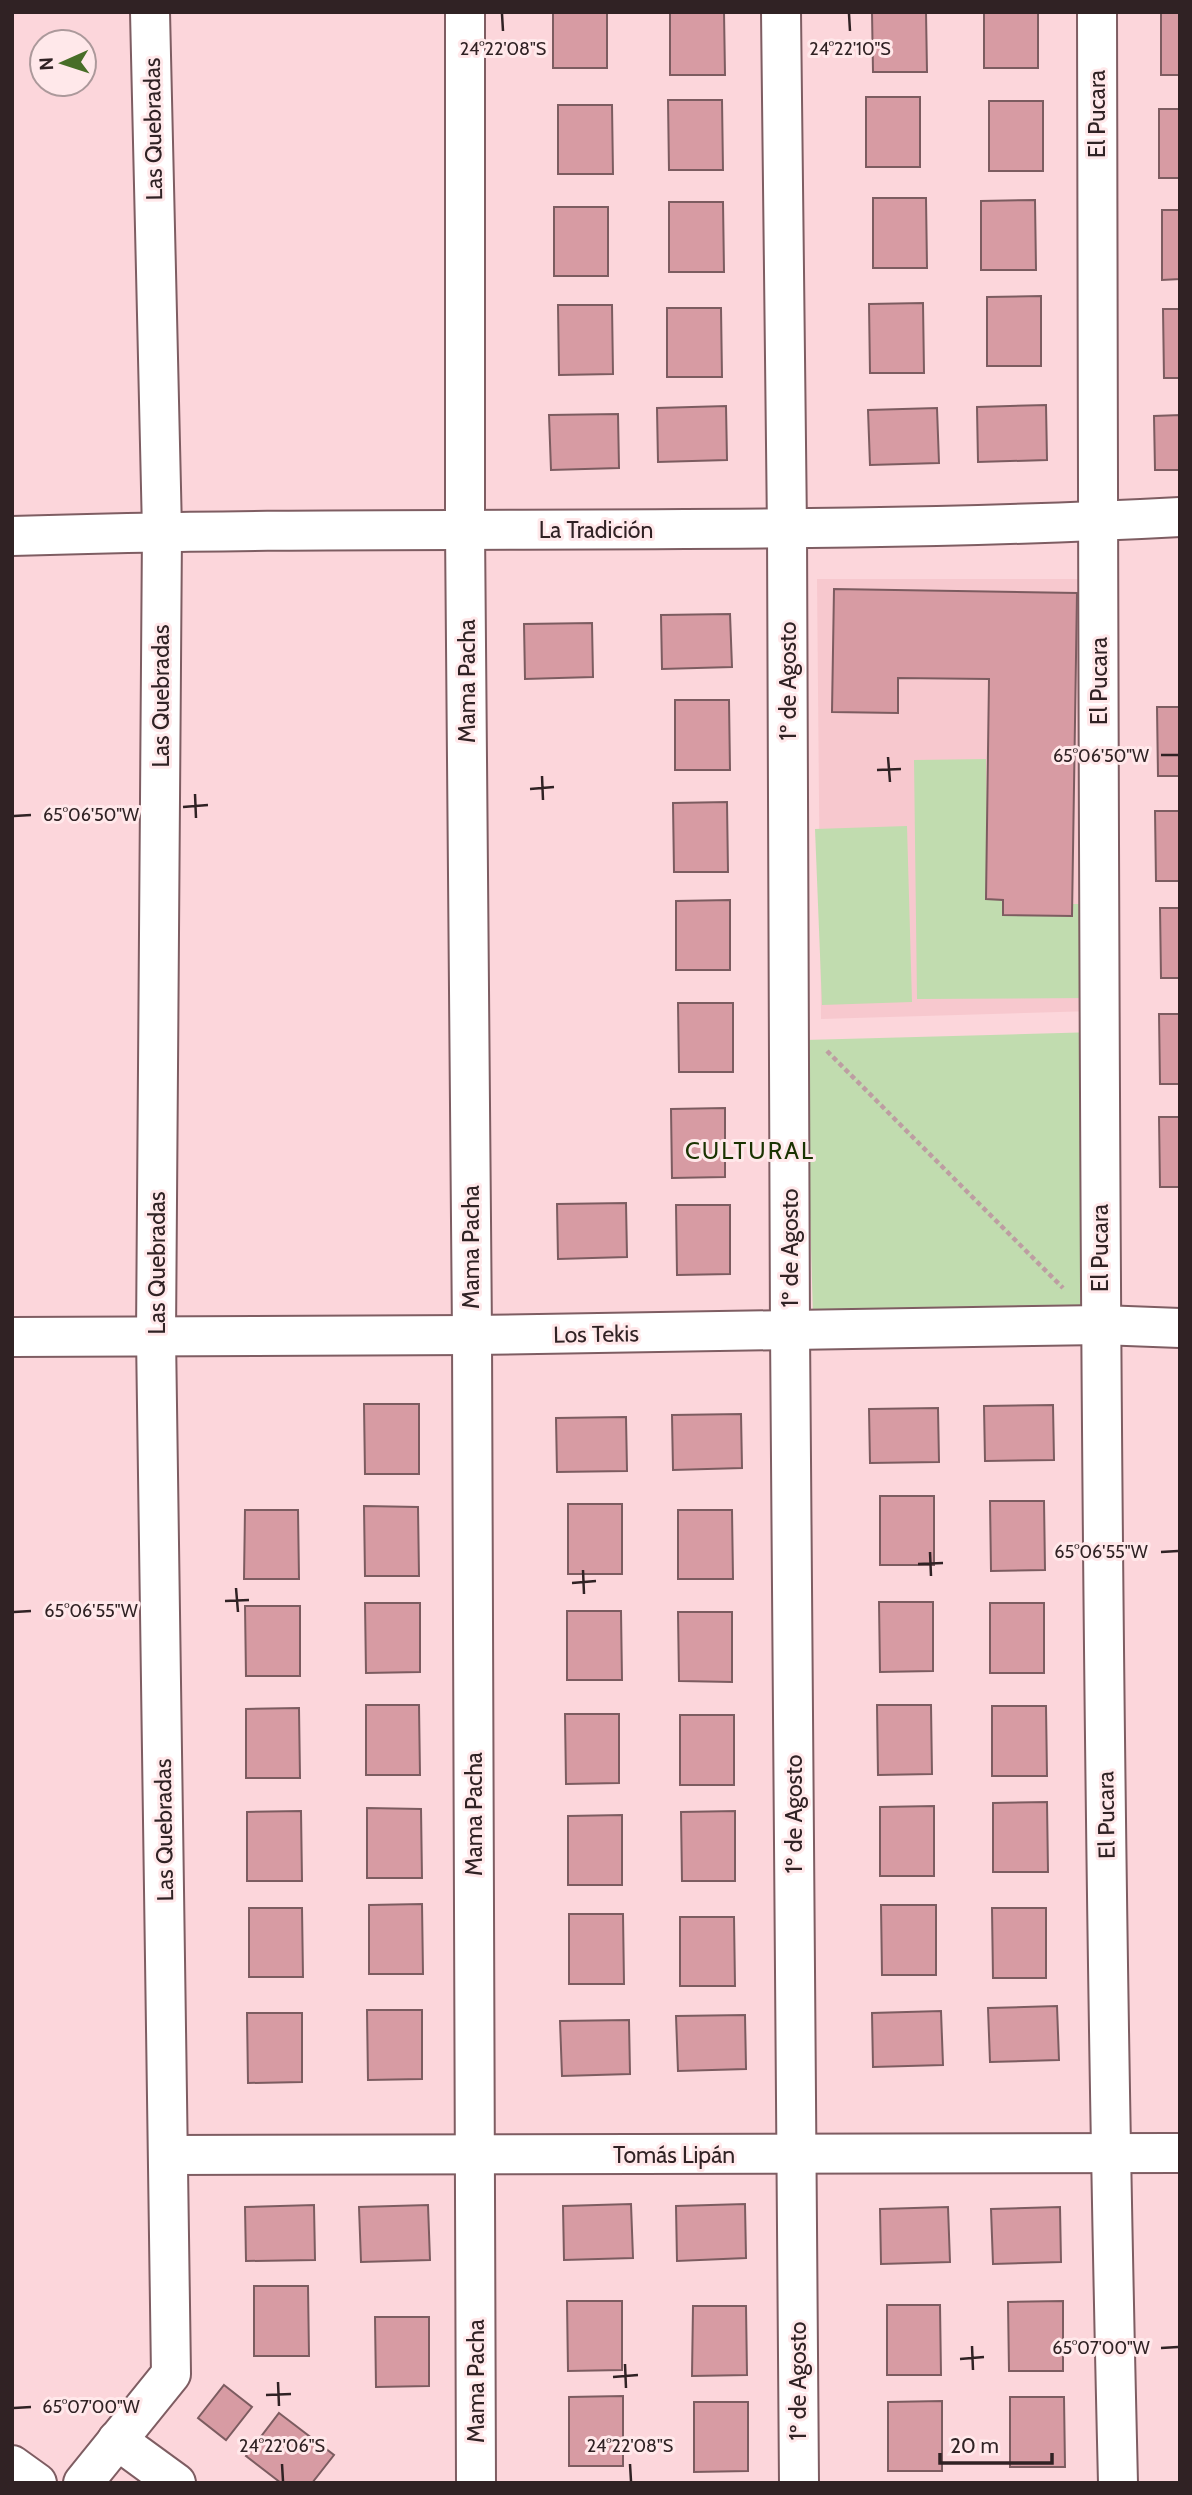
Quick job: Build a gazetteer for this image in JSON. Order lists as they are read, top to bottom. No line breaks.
{"streets":{"street":["El Pucara","Las Quebradas","La Tradición","Mama Pacha","1º de Agosto","Los Tekis","Tomás Lipán"]},"crossings":[["El Pucara","La Tradición"],["El Pucara","Los Tekis"],["El Pucara","Tomás Lipán"],["Las Quebradas","La Tradición"],["Las Quebradas","Los Tekis"],["Las Quebradas","Tomás Lipán"],["La Tradición","Mama Pacha"],["La Tradición","1º de Agosto"],["Mama Pacha","Los Tekis"],["Mama Pacha","Tomás Lipán"],["1º de Agosto","Los Tekis"],["1º de Agosto","Tomás Lipán"]],"districts":["CULTURAL"],"scale_bar":"20 m","north":"left","coordinates":["24°22'08\"S","24°22'10\"S","65°06'50\"W","65°06'55\"W","65°07'00\"W","24°22'06\"S"]}
